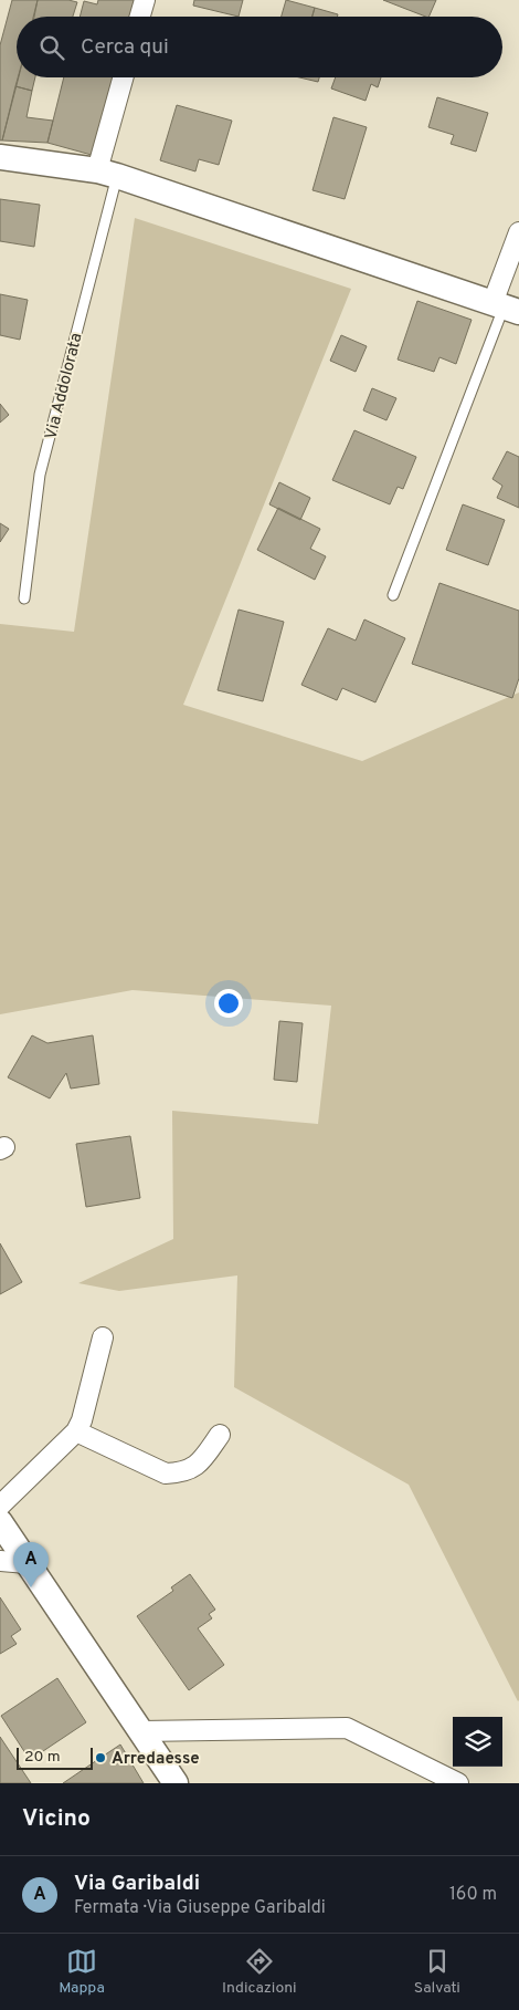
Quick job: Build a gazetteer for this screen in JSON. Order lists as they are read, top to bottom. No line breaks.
{"streets":{"lane":["Via Addolorata"]},"places":["Arredaesse"],"scale_bar":"20 m","page":{"search":"Cerca qui","pins":"A","scale":"20 m","heading":"Vicino","list":[{"mark":"A","name":"Via Garibaldi","note":"Fermata · Via Giuseppe Garibaldi","value":"160 m"}],"nav":["Mappa","Indicazioni","Salvati"]}}
